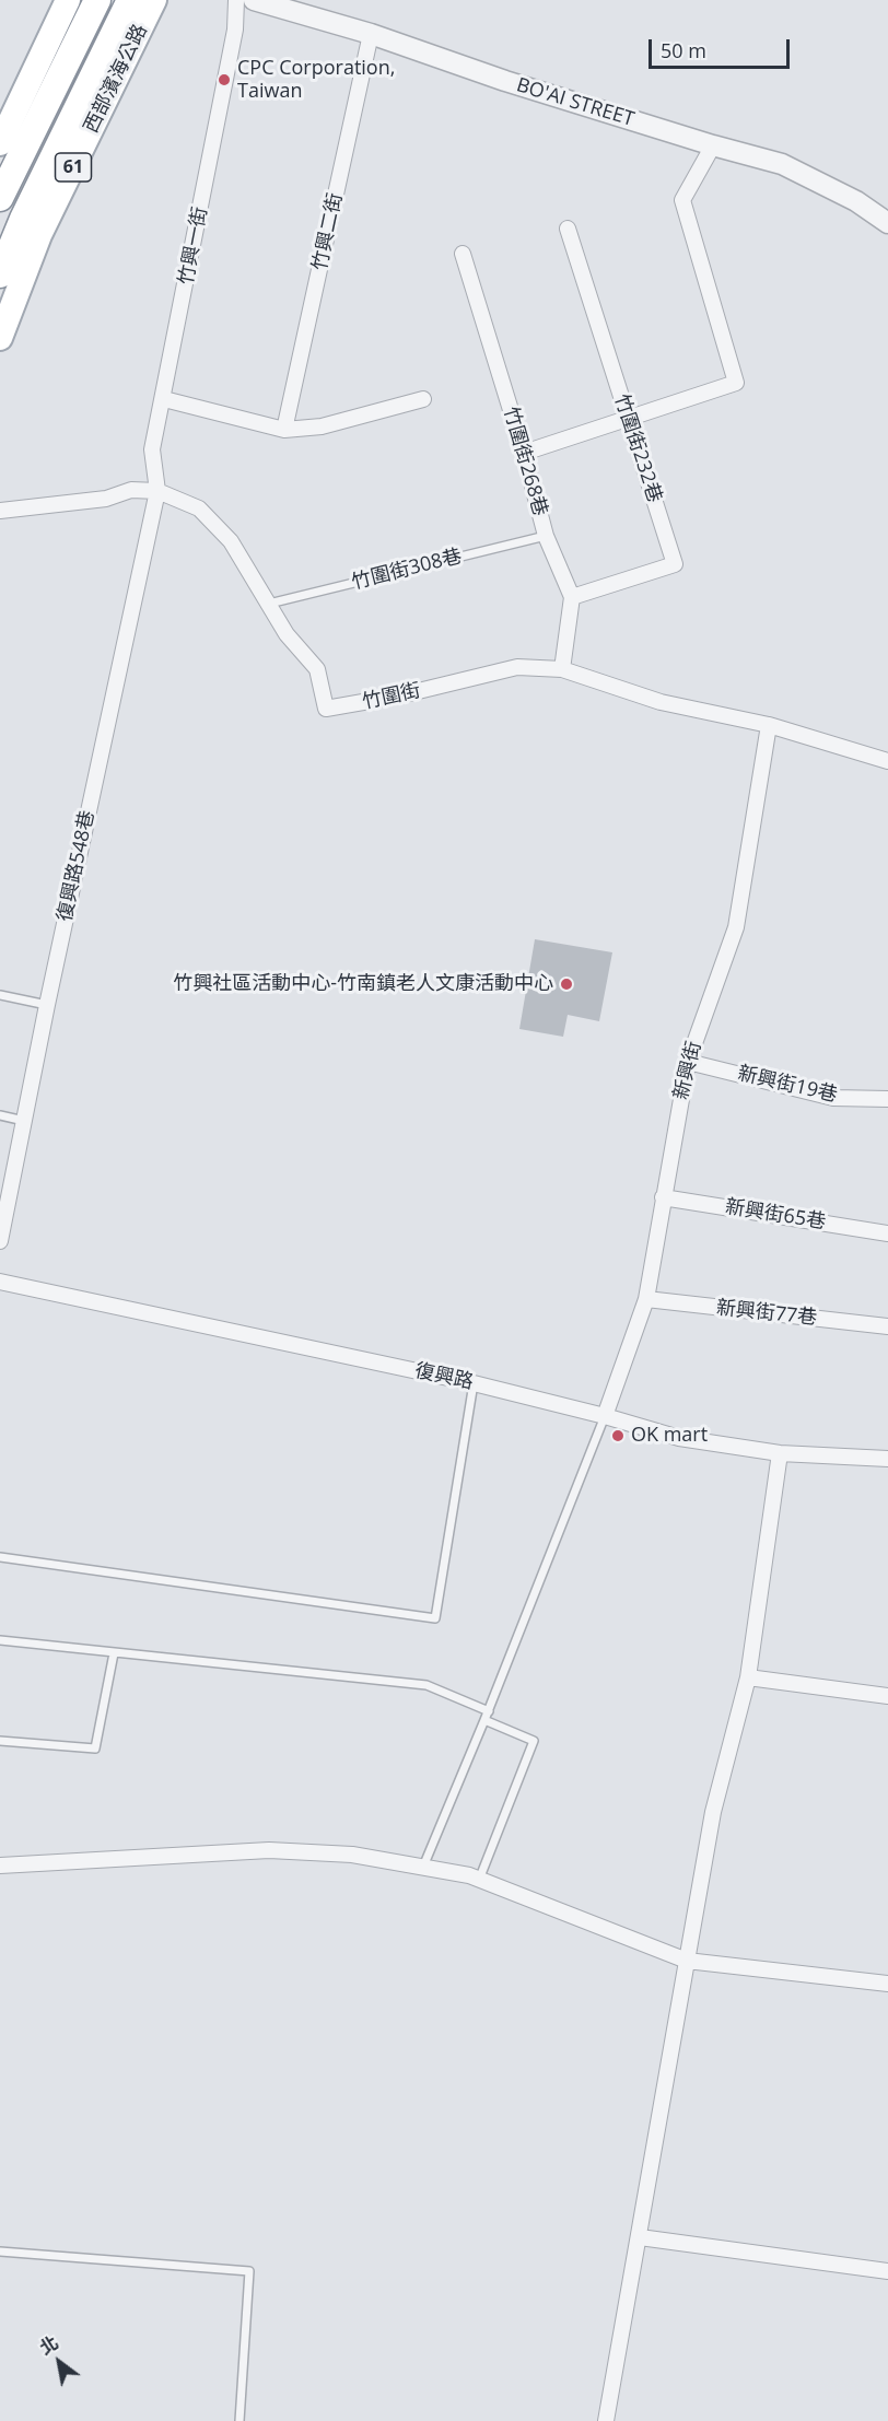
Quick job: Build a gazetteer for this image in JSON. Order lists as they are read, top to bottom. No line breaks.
{"streets":{"highway":["61"],"main road":["西部濱海公路"],"street":["BO'AI STREET","竹興二街","竹興一街","竹圍街232巷","竹圍街268巷","竹圍街","復興路548巷","新興街","新興街19巷","新興街65巷","新興街77巷","復興路"],"lane":["竹圍街308巷"]},"crossings":[["BO'AI STREET","竹興二街"],["竹興一街","竹圍街"],["竹興一街","復興路548巷"],["竹圍街232巷","竹圍街268巷"],["竹圍街268巷","竹圍街308巷"],["竹圍街308巷","竹圍街"],["竹圍街","復興路548巷"],["竹圍街","新興街"],["新興街","新興街19巷"],["新興街","新興街65巷"],["新興街","新興街77巷"],["新興街","復興路"]],"places":["CPC Corporation, Taiwan","竹興社區活動中心-竹南鎮老人文康活動中心","OK mart"],"scale_bar":"50 m","north":"top left"}
